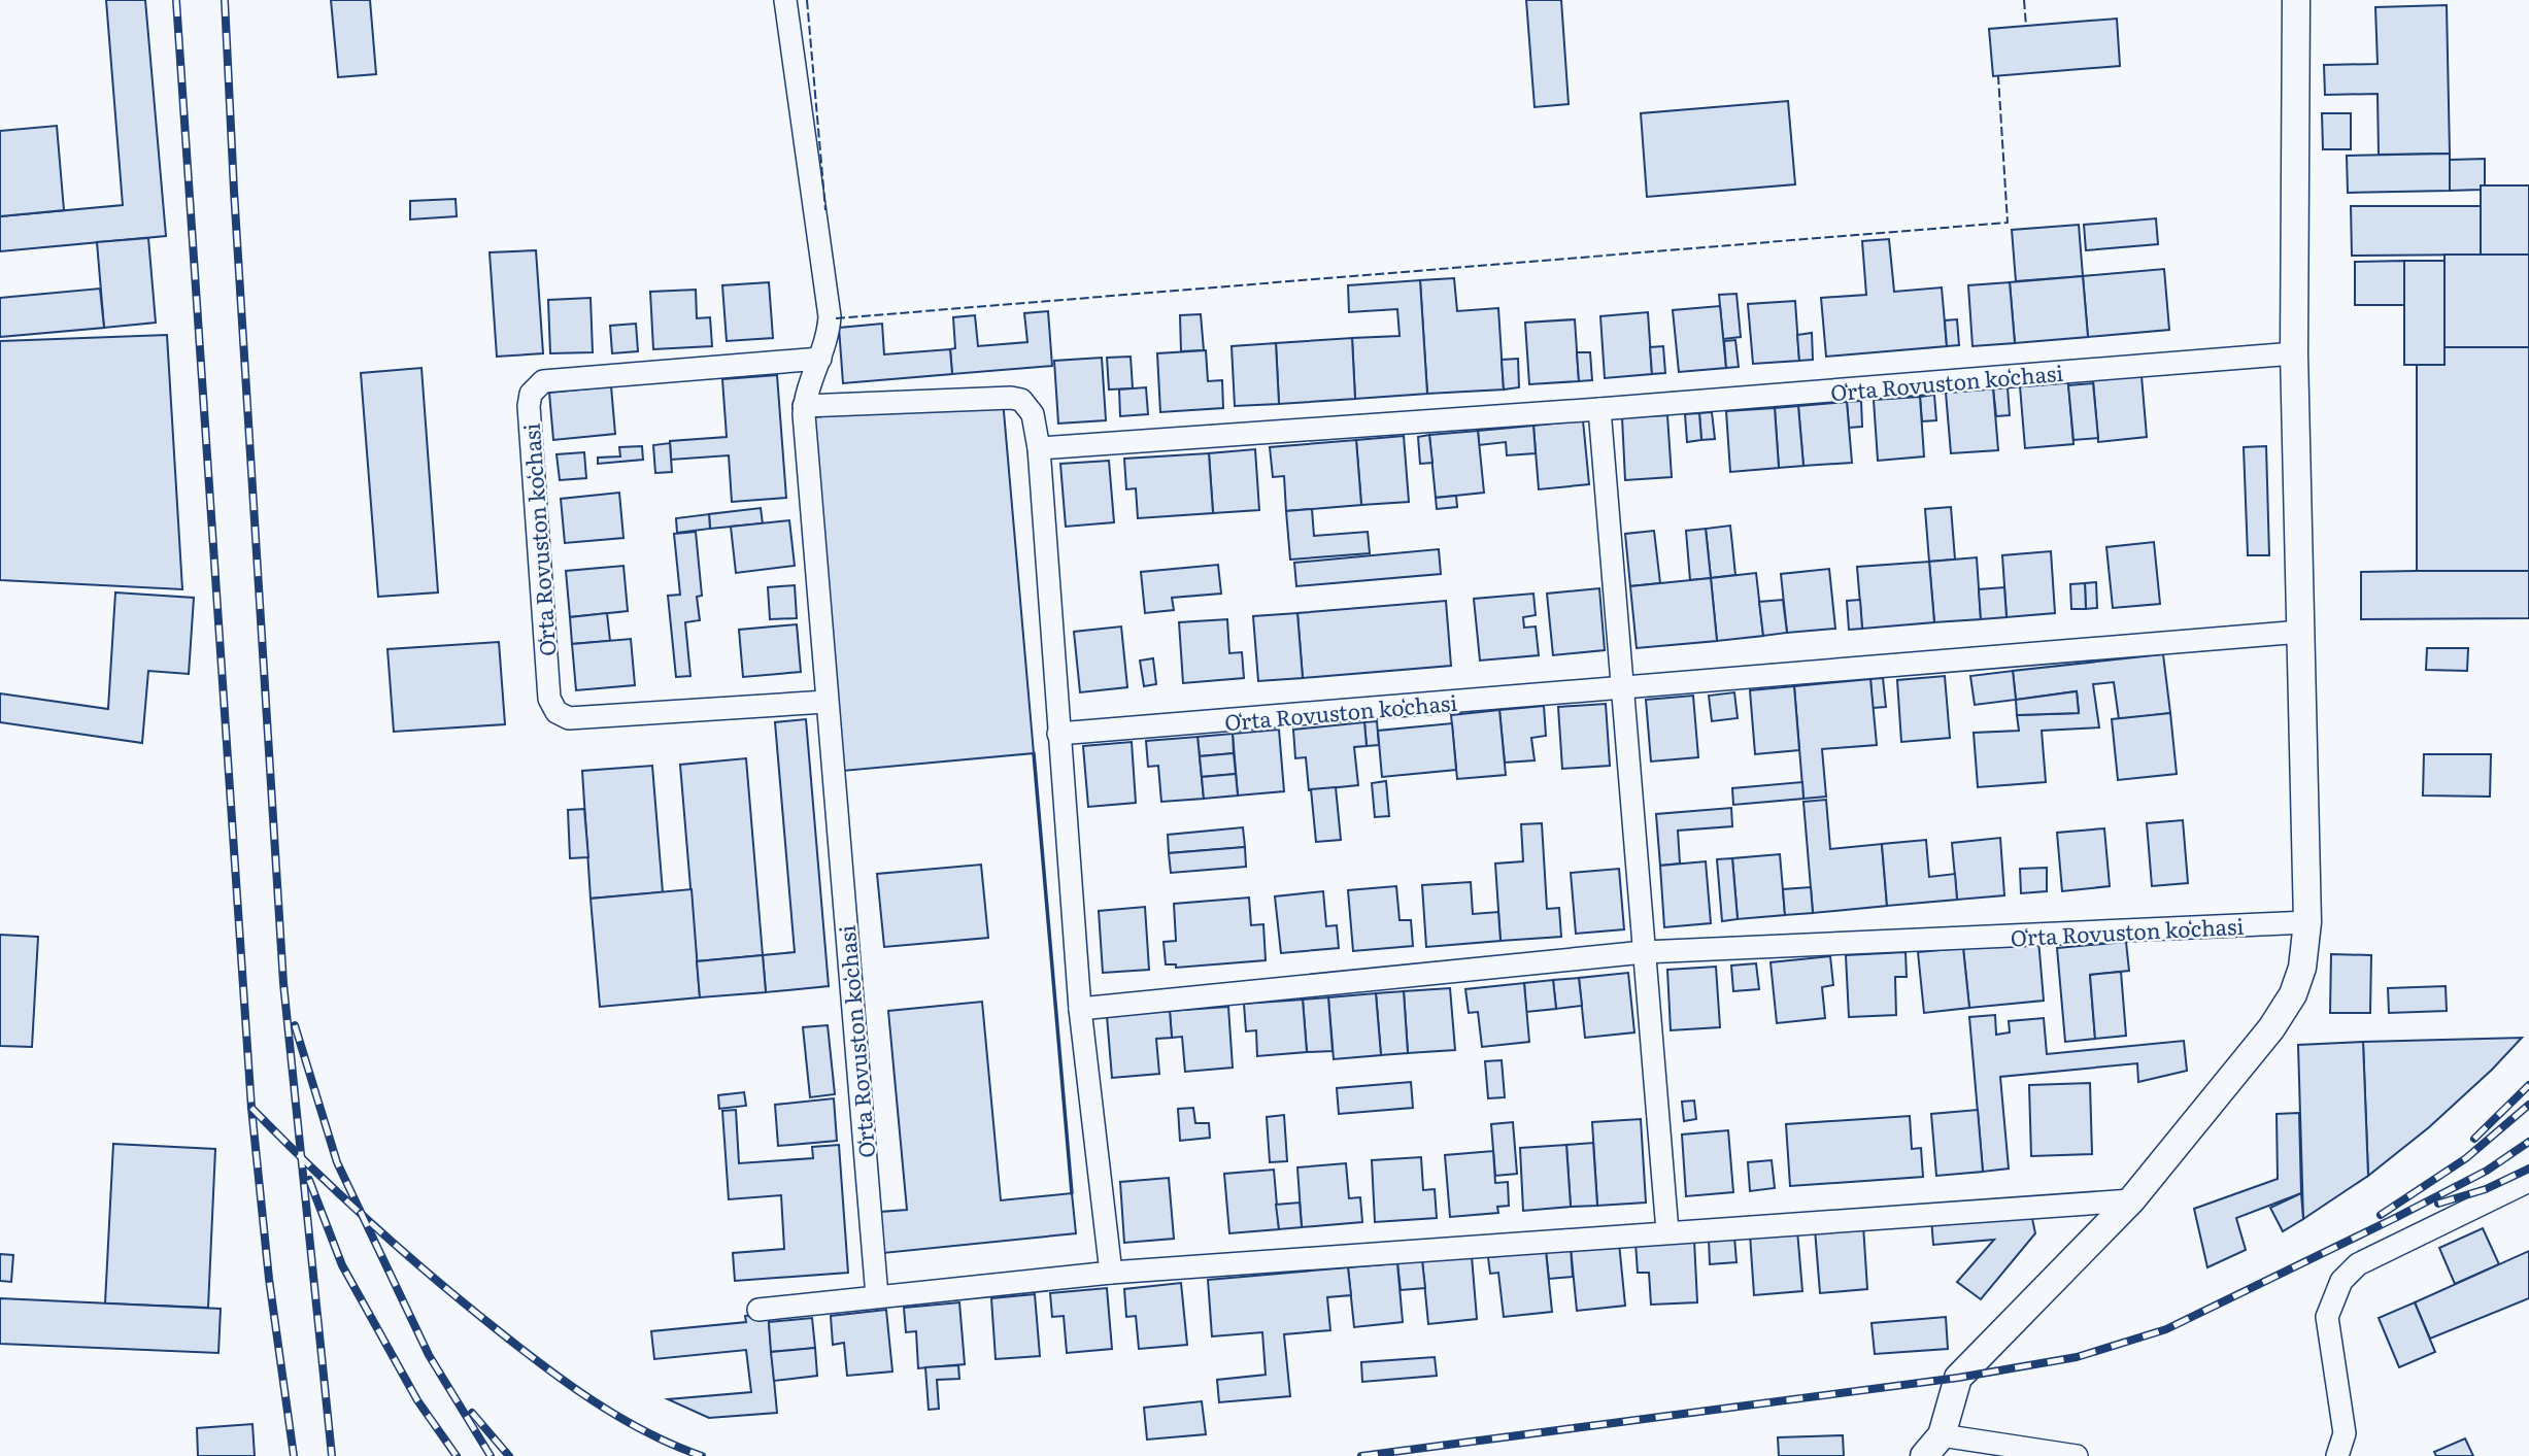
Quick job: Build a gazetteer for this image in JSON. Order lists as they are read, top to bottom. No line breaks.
{"streets":{"street":["Oʻrta Rovuston koʻchasi"]}}
